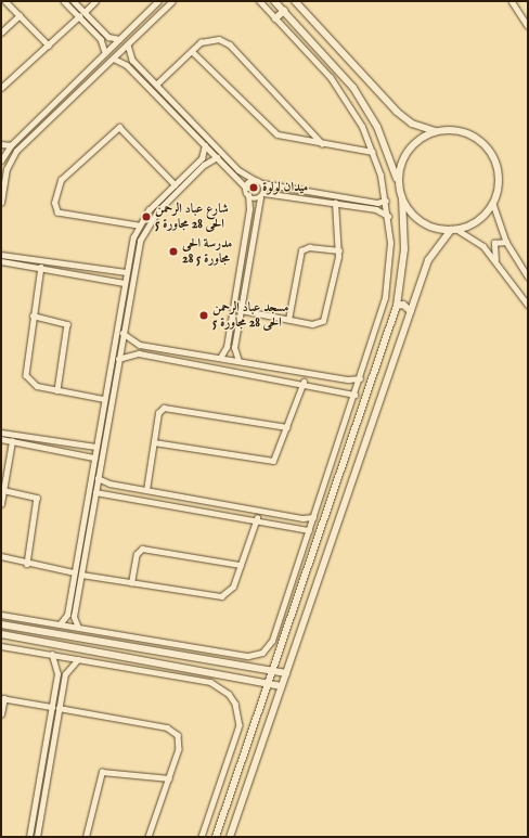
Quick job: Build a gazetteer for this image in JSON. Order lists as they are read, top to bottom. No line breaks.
{"places":["ميدان لولوة","شارع عباد الرحمن الحى 28 مجاورة 5","مدرسة الحى 28 مجاورة 5","مسجد عباد الرحمن الحى 28 مجاورة 5"]}
